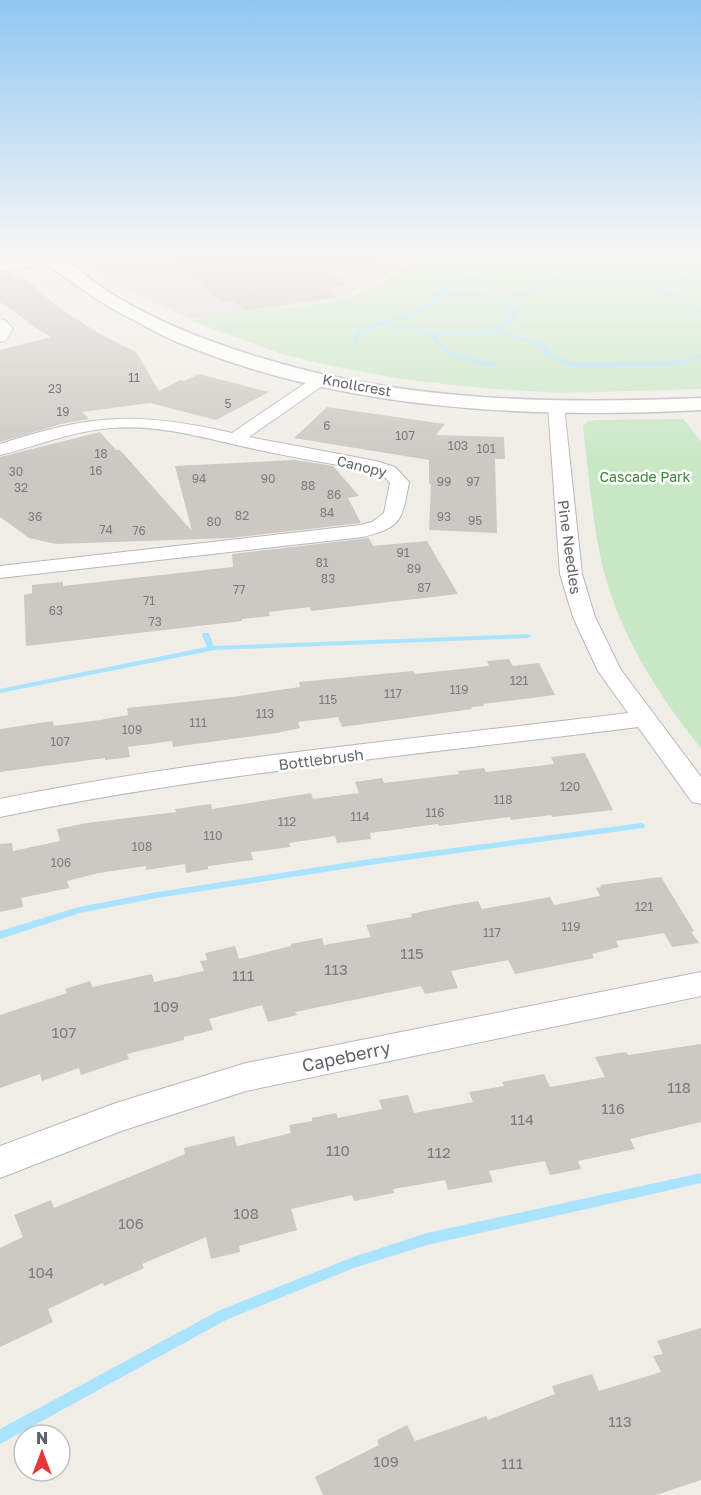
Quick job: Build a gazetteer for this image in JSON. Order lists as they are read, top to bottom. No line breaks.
{"streets":{"street":["Knollcrest","Canopy","Pine Needles","Bottlebrush","Capeberry"]},"crossings":[["Knollcrest","Pine Needles"],["Pine Needles","Bottlebrush"]],"parks":["Cascade Park"],"house_numbers":["11","23","5","19","6","107","103","101","18","16","30","94","90","99","97","88","32","86","84","82","36","93","95","80","74","76","91","81","89","83","87","77","71","63","73","121","119","117","115","113","111","109","107","120","118","116","114","112","110","108","106","121","119","117","115","113","111","109","107","118","116","114","110","112","108","106","104","113","109","111"],"north":"top"}
